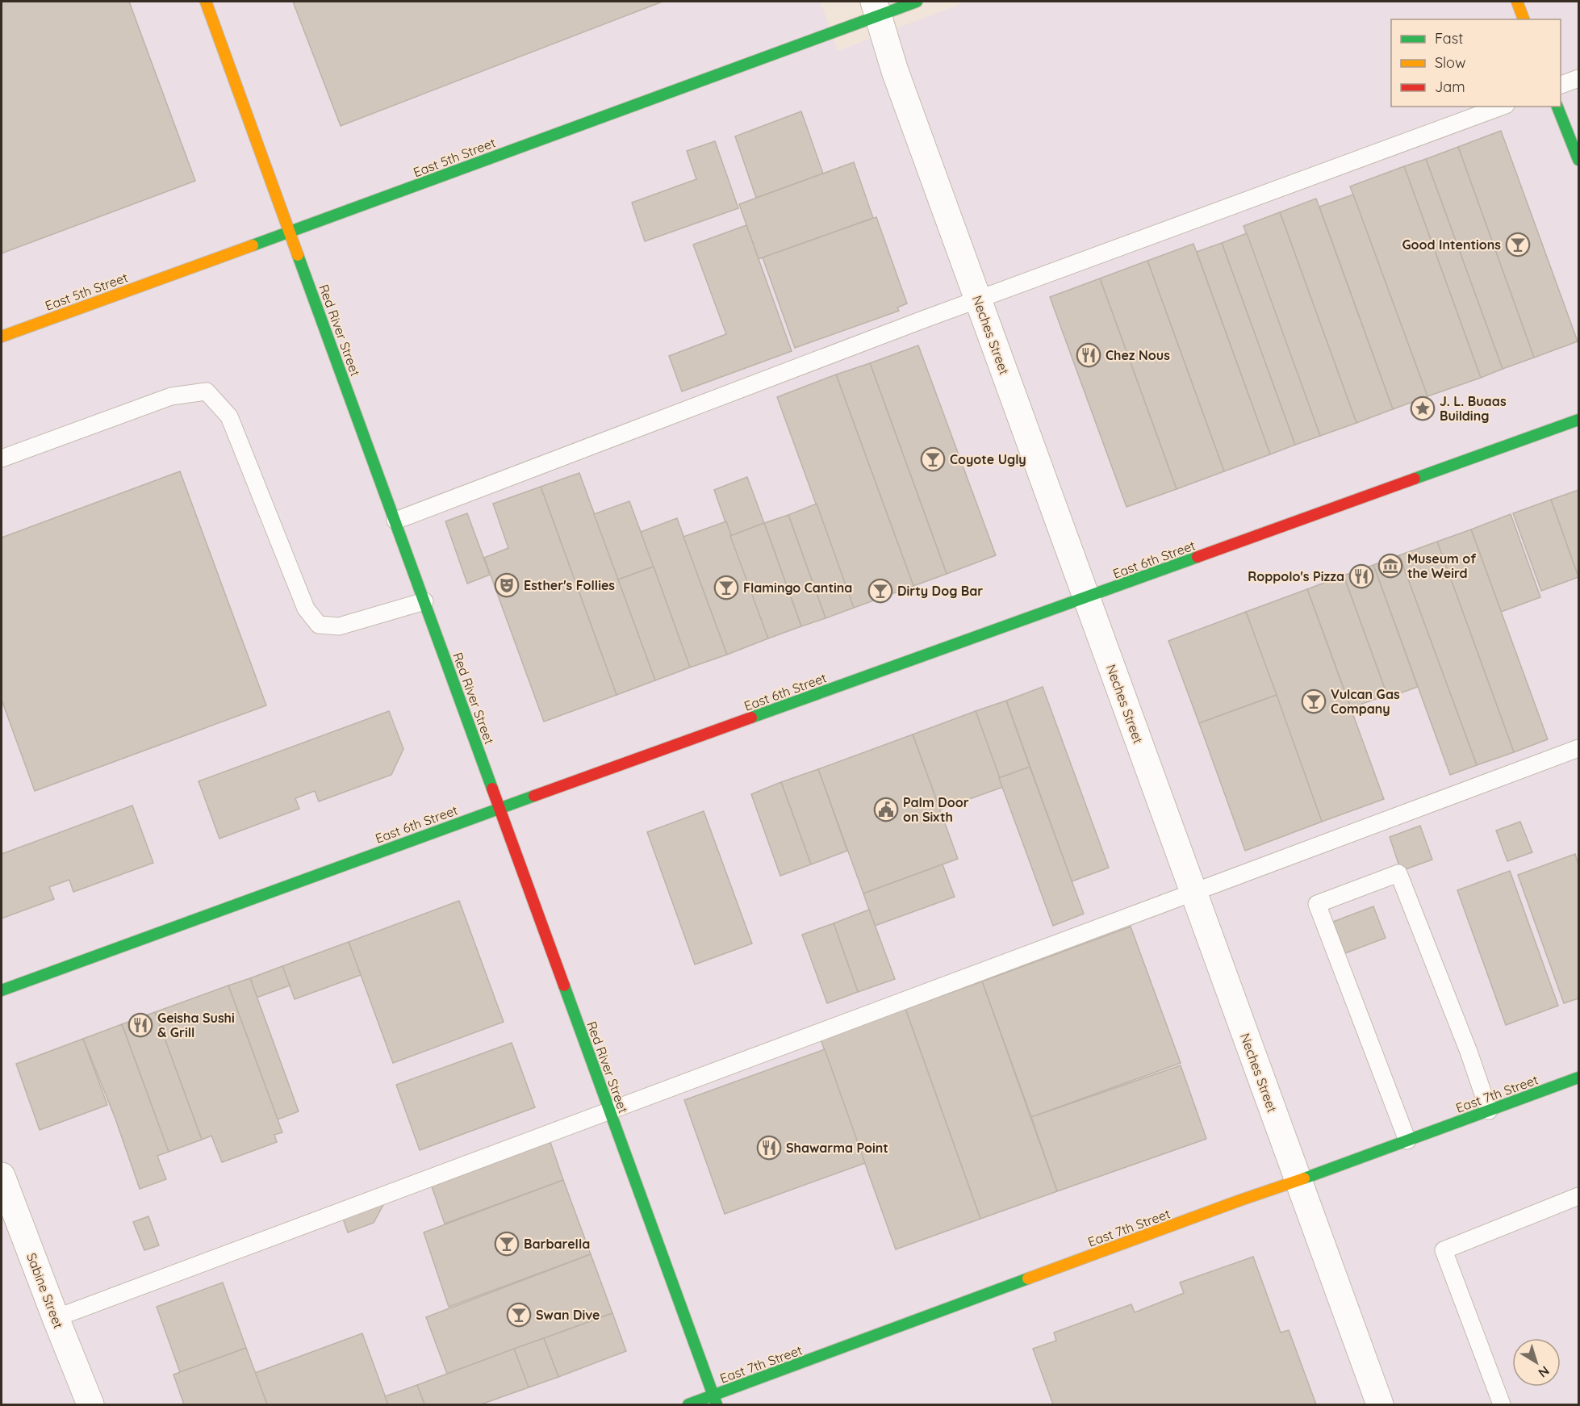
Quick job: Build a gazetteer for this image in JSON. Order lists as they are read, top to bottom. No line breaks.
{"streets":{"main road":["East 5th Street","Red River Street","East 6th Street","East 7th Street"],"street":["Neches Street","Sabine Street"]},"crossings":[["East 5th Street","Red River Street"],["East 5th Street","Neches Street"],["Red River Street","East 6th Street"],["Red River Street","East 7th Street"],["Neches Street","East 6th Street"],["Neches Street","East 7th Street"]],"places":{"bar":["Good Intentions","Coyote Ugly","Flamingo Cantina","Dirty Dog Bar","Vulcan Gas Company","Barbarella","Swan Dive"],"restaurant":["Chez Nous","Roppolo's Pizza","Geisha Sushi & Grill","Shawarma Point"],"place":["J. L. Buaas Building"],"museum":["Museum of the Weird"],"theatre":["Esther's Follies"],"public building":["Palm Door on Sixth"]},"legend":["Fast","Slow","Jam"],"north":"bottom right"}
